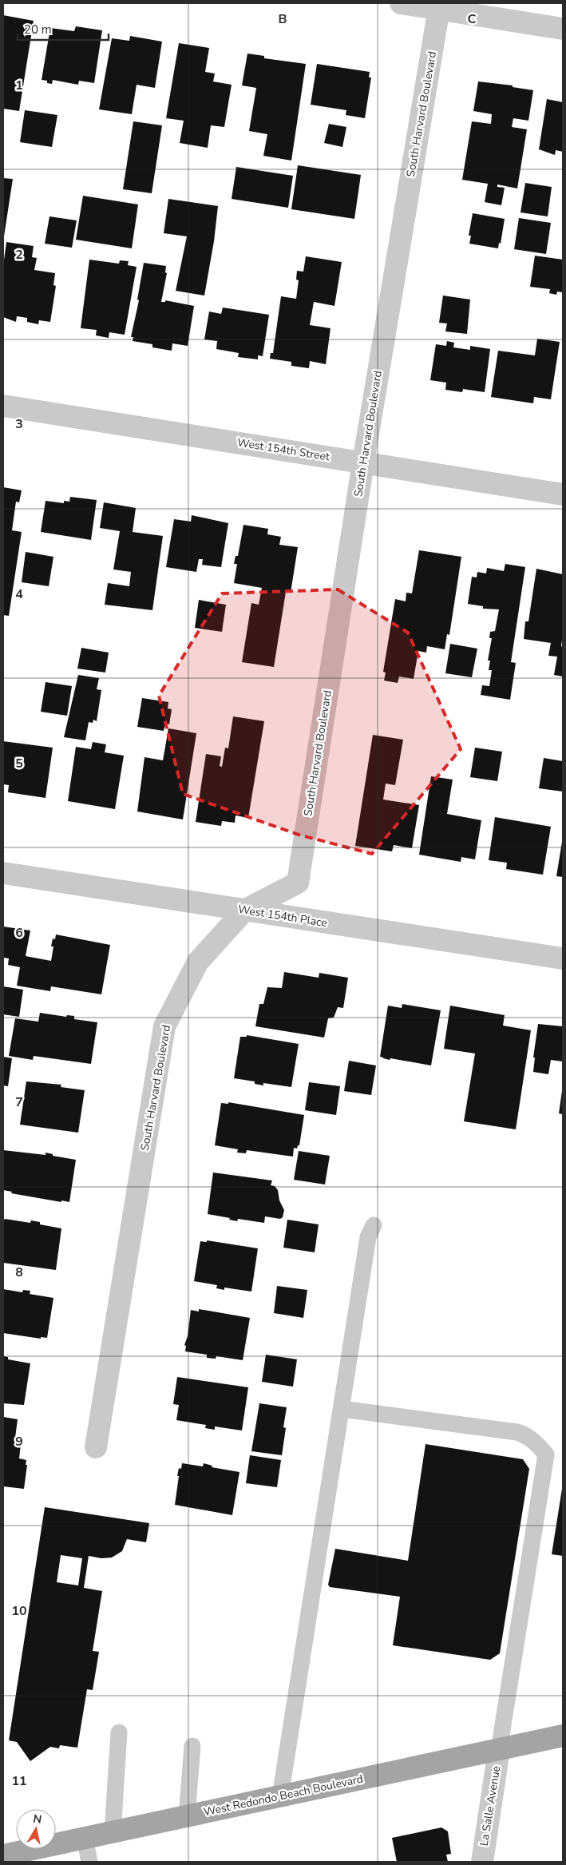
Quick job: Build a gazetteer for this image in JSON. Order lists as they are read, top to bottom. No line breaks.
{"streets":{"main road":["West Redondo Beach Boulevard"],"street":["South Harvard Boulevard","West 154th Street","West 154th Place","La Salle Avenue"]},"crossings":[["South Harvard Boulevard","West 154th Street"],["South Harvard Boulevard","West 154th Place"],["West Redondo Beach Boulevard","La Salle Avenue"]],"scale_bar":"20 m","north":"top","grid":{"columns":["B","C"],"rows":["1","2","3","4","5","6","7","8","9","10","11"]}}
